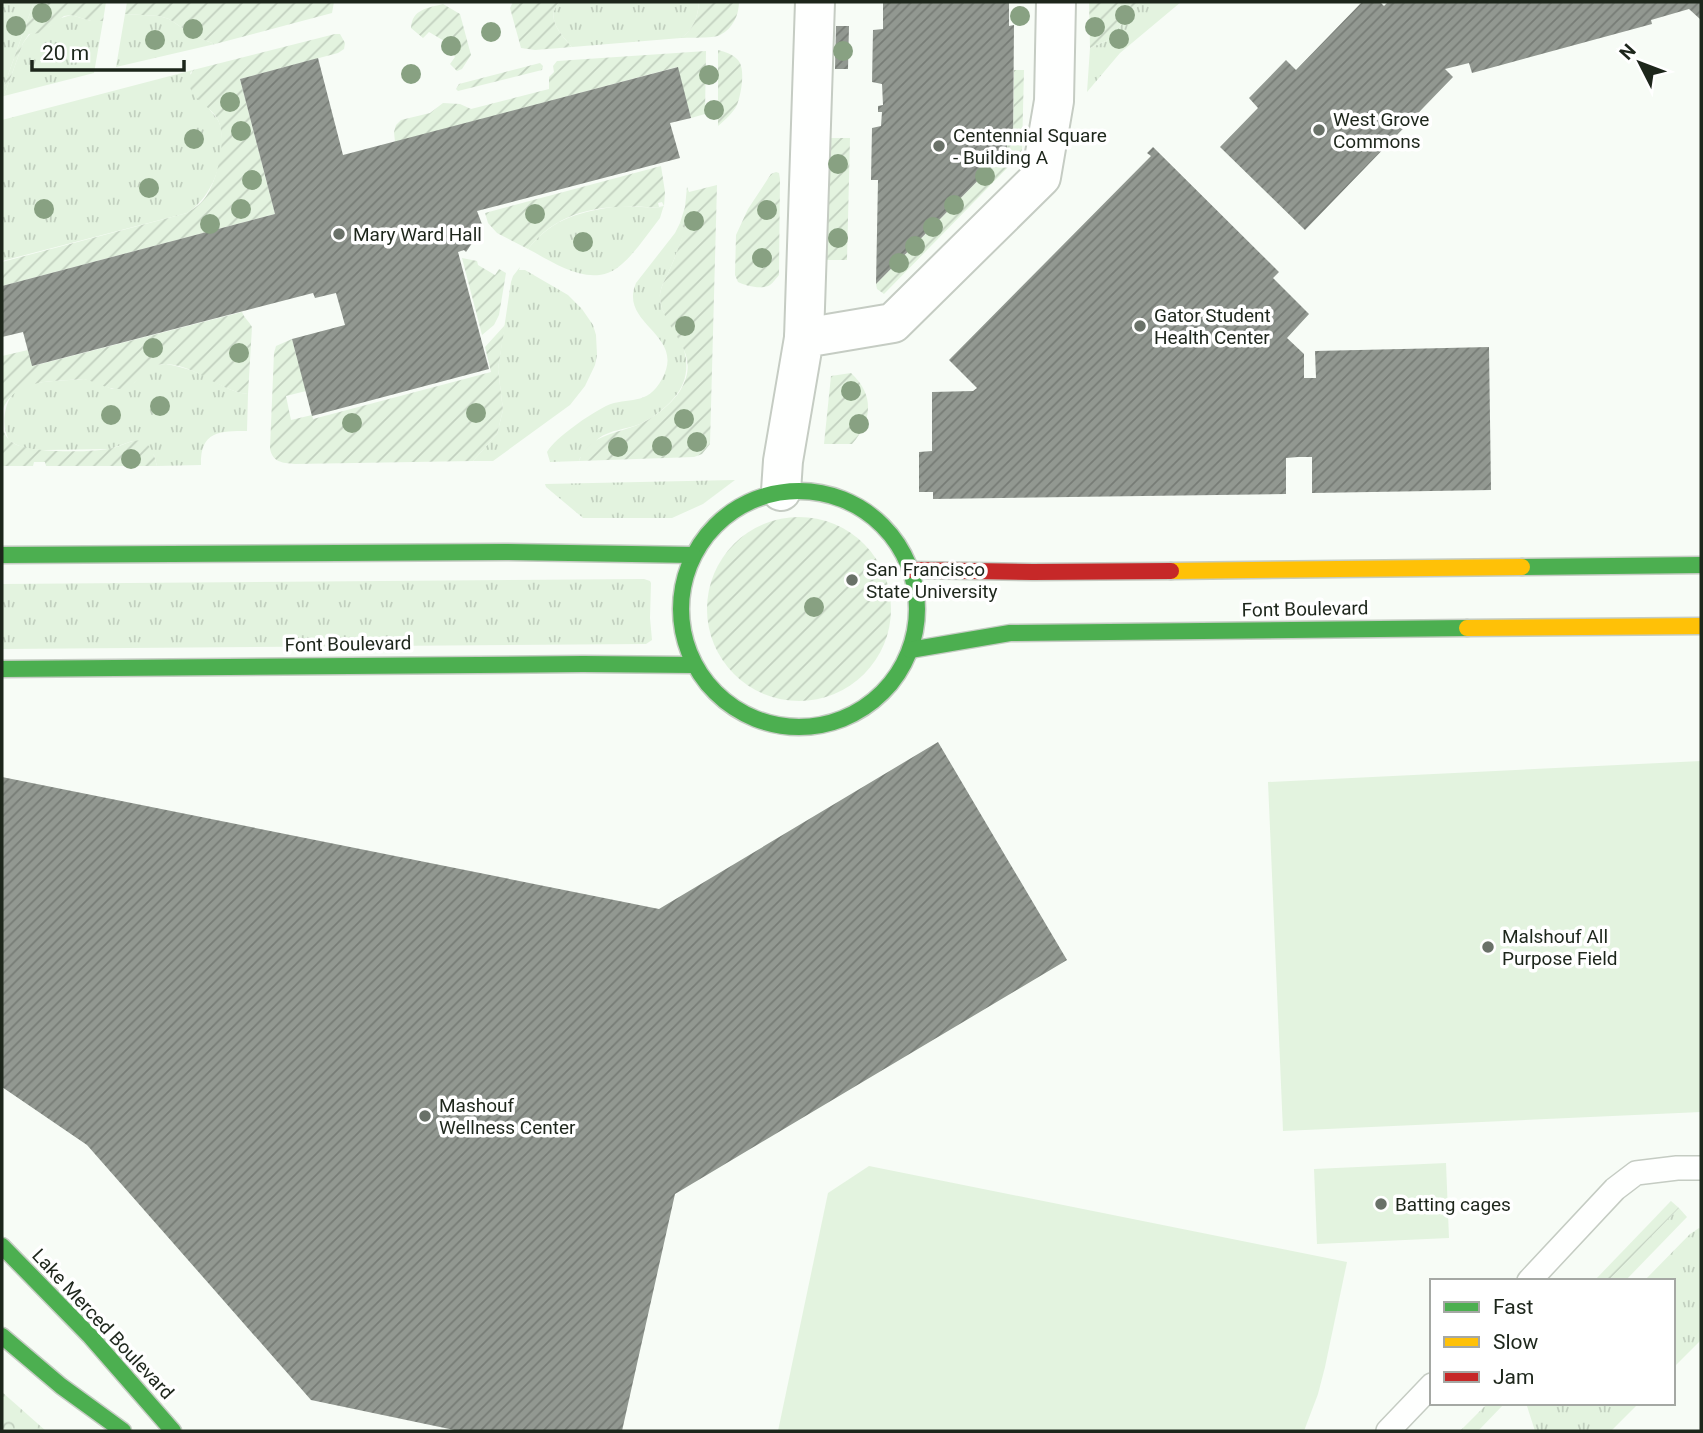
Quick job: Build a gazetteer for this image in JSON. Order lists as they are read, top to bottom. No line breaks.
{"streets":{"street":["Font Boulevard","Lake Merced Boulevard"]},"places":["West Grove Commons","Centennial Square - Building A","Mary Ward Hall","Gator Student Health Center","San Francisco State University","Malshouf All Purpose Field","Mashouf Wellness Center","Batting cages"],"legend":["Fast","Slow","Jam"],"scale_bar":"20 m","north":"top left"}
